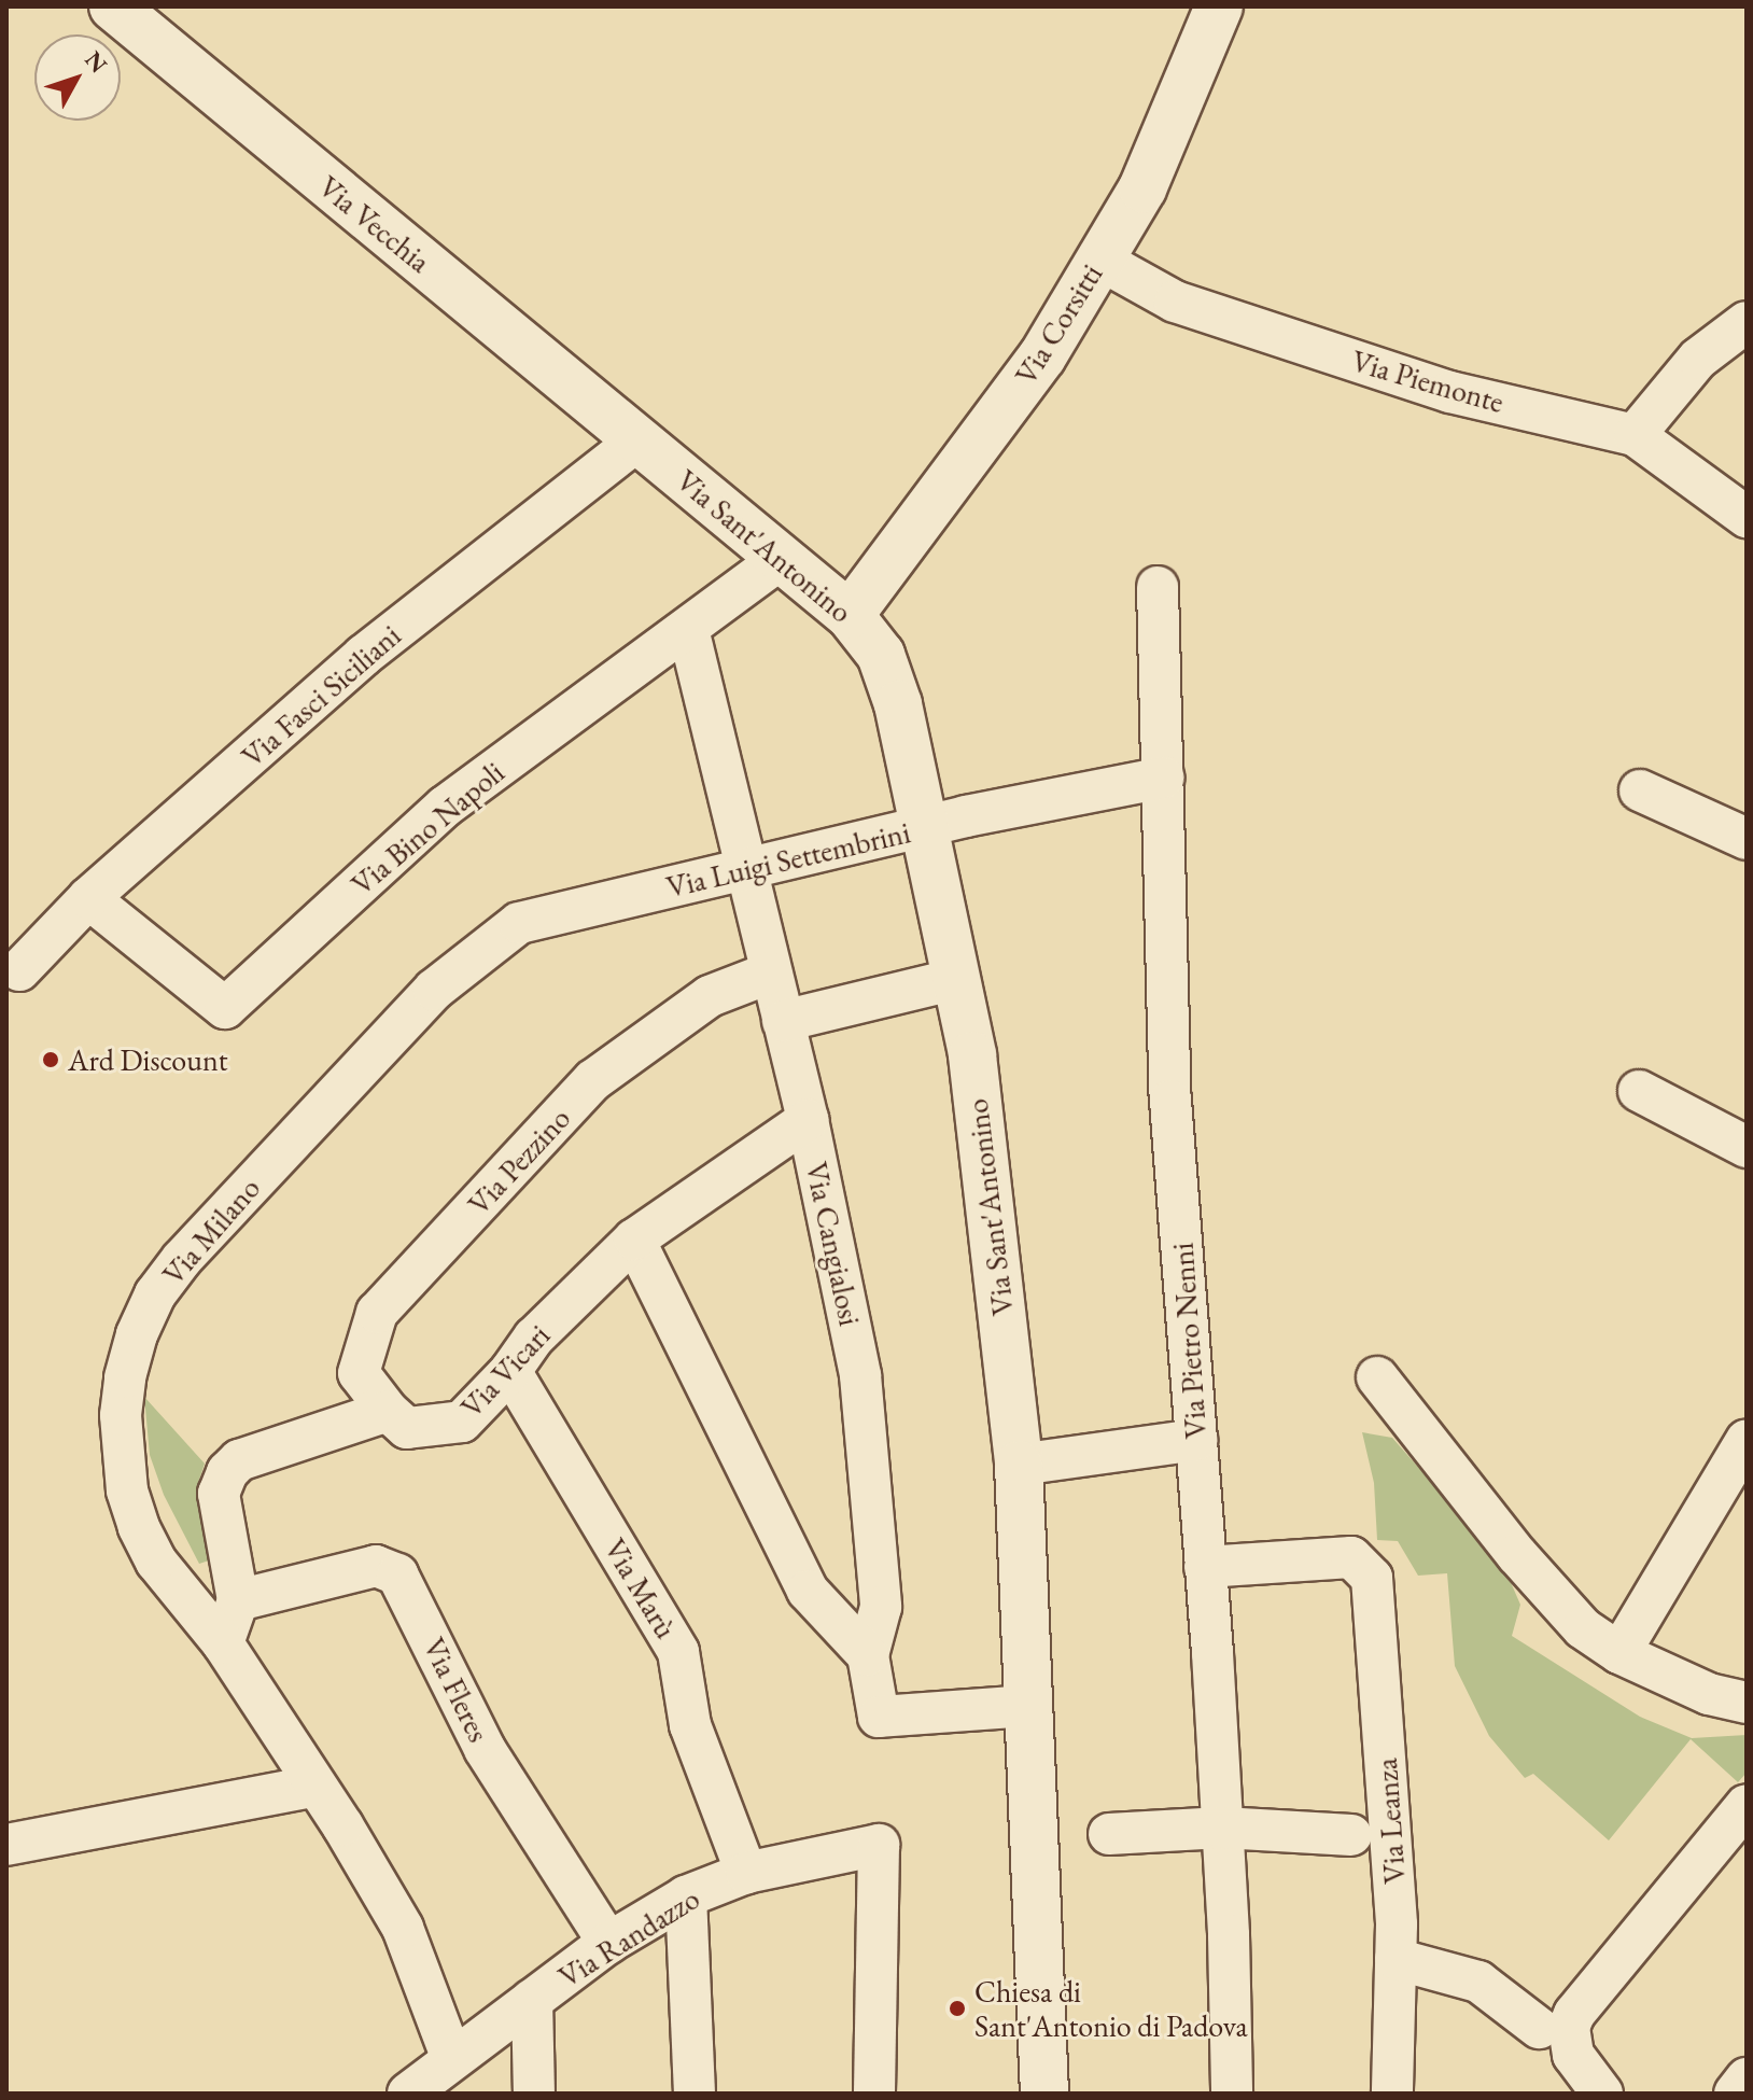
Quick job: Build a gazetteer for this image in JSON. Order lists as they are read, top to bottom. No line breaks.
{"streets":{"street":["Via Vecchia","Via Corsitti","Via Piemonte","Via Sant'Antonino","Via Fasci Siciliani","Via Bino Napoli","Via Luigi Settembrini","Via Pezzino","Via Milano","Via Cangialosi","Via Pietro Nenni","Via Vicari","Via Marù","Via Fleres","Via Leanza","Via Randazzo"]},"crossings":[["Via Vecchia","Via Sant'Antonino"],["Via Vecchia","Via Fasci Siciliani"],["Via Corsitti","Via Piemonte"],["Via Corsitti","Via Sant'Antonino"],["Via Sant'Antonino","Via Fasci Siciliani"],["Via Sant'Antonino","Via Bino Napoli"],["Via Sant'Antonino","Via Luigi Settembrini"],["Via Sant'Antonino","Via Cangialosi"],["Via Fasci Siciliani","Via Bino Napoli"],["Via Bino Napoli","Via Cangialosi"],["Via Luigi Settembrini","Via Milano"],["Via Luigi Settembrini","Via Cangialosi"],["Via Luigi Settembrini","Via Pietro Nenni"],["Via Pezzino","Via Cangialosi"],["Via Pezzino","Via Vicari"],["Via Milano","Via Randazzo"],["Via Cangialosi","Via Vicari"],["Via Pietro Nenni","Via Leanza"],["Via Vicari","Via Marù"],["Via Marù","Via Randazzo"],["Via Fleres","Via Randazzo"]],"places":["Ard Discount","Chiesa di Sant'Antonio di Padova"],"north":"top right"}
